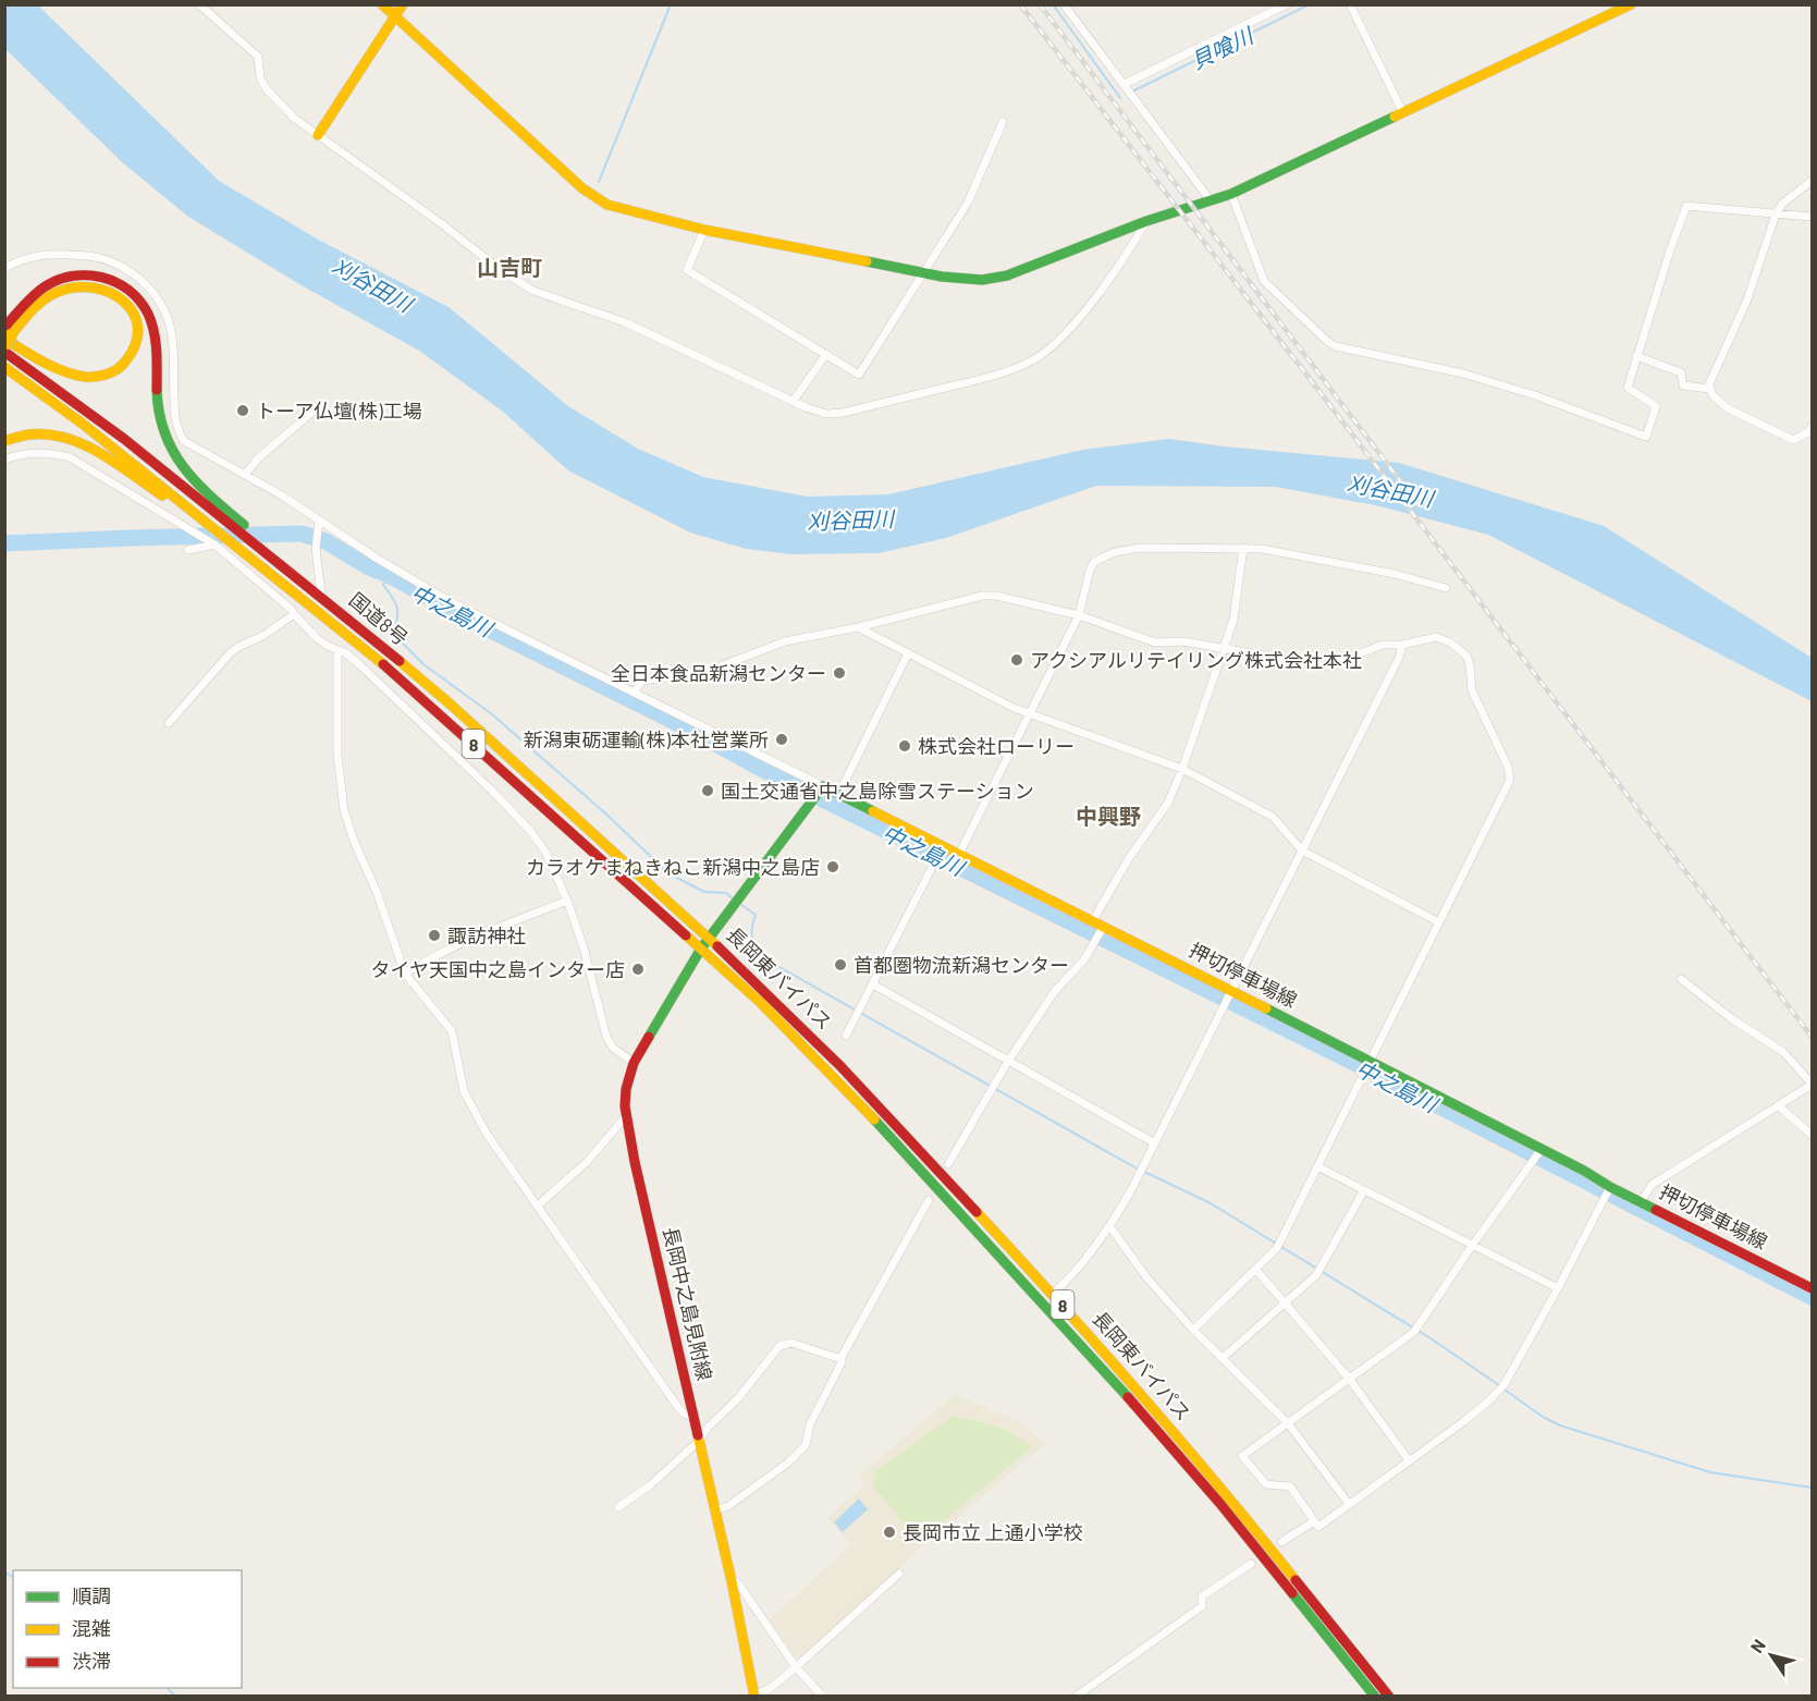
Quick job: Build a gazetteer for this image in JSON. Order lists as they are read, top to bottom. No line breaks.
{"streets":{"main road":["国道8号","8","押切停車場線","長岡東バイパス","長岡中之島見附線"]},"crossings":[["国道8号","長岡東バイパス"],["国道8号","長岡中之島見附線"],["長岡東バイパス","長岡中之島見附線"]],"districts":["山吉町","中興野"],"water":["貝喰川","刈谷田川","中之島川"],"places":["トーア仏壇(株)工場","アクシアルリテイリング株式会社本社","全日本食品新潟センター","新潟東砺運輸(株)本社営業所","株式会社ローリー","国土交通省中之島除雪ステーション","カラオケまねきねこ新潟中之島店","諏訪神社","首都圏物流新潟センター","タイヤ天国中之島インター店","長岡市立 上通小学校"],"legend":["順調","混雑","渋滞"],"north":"top left"}
